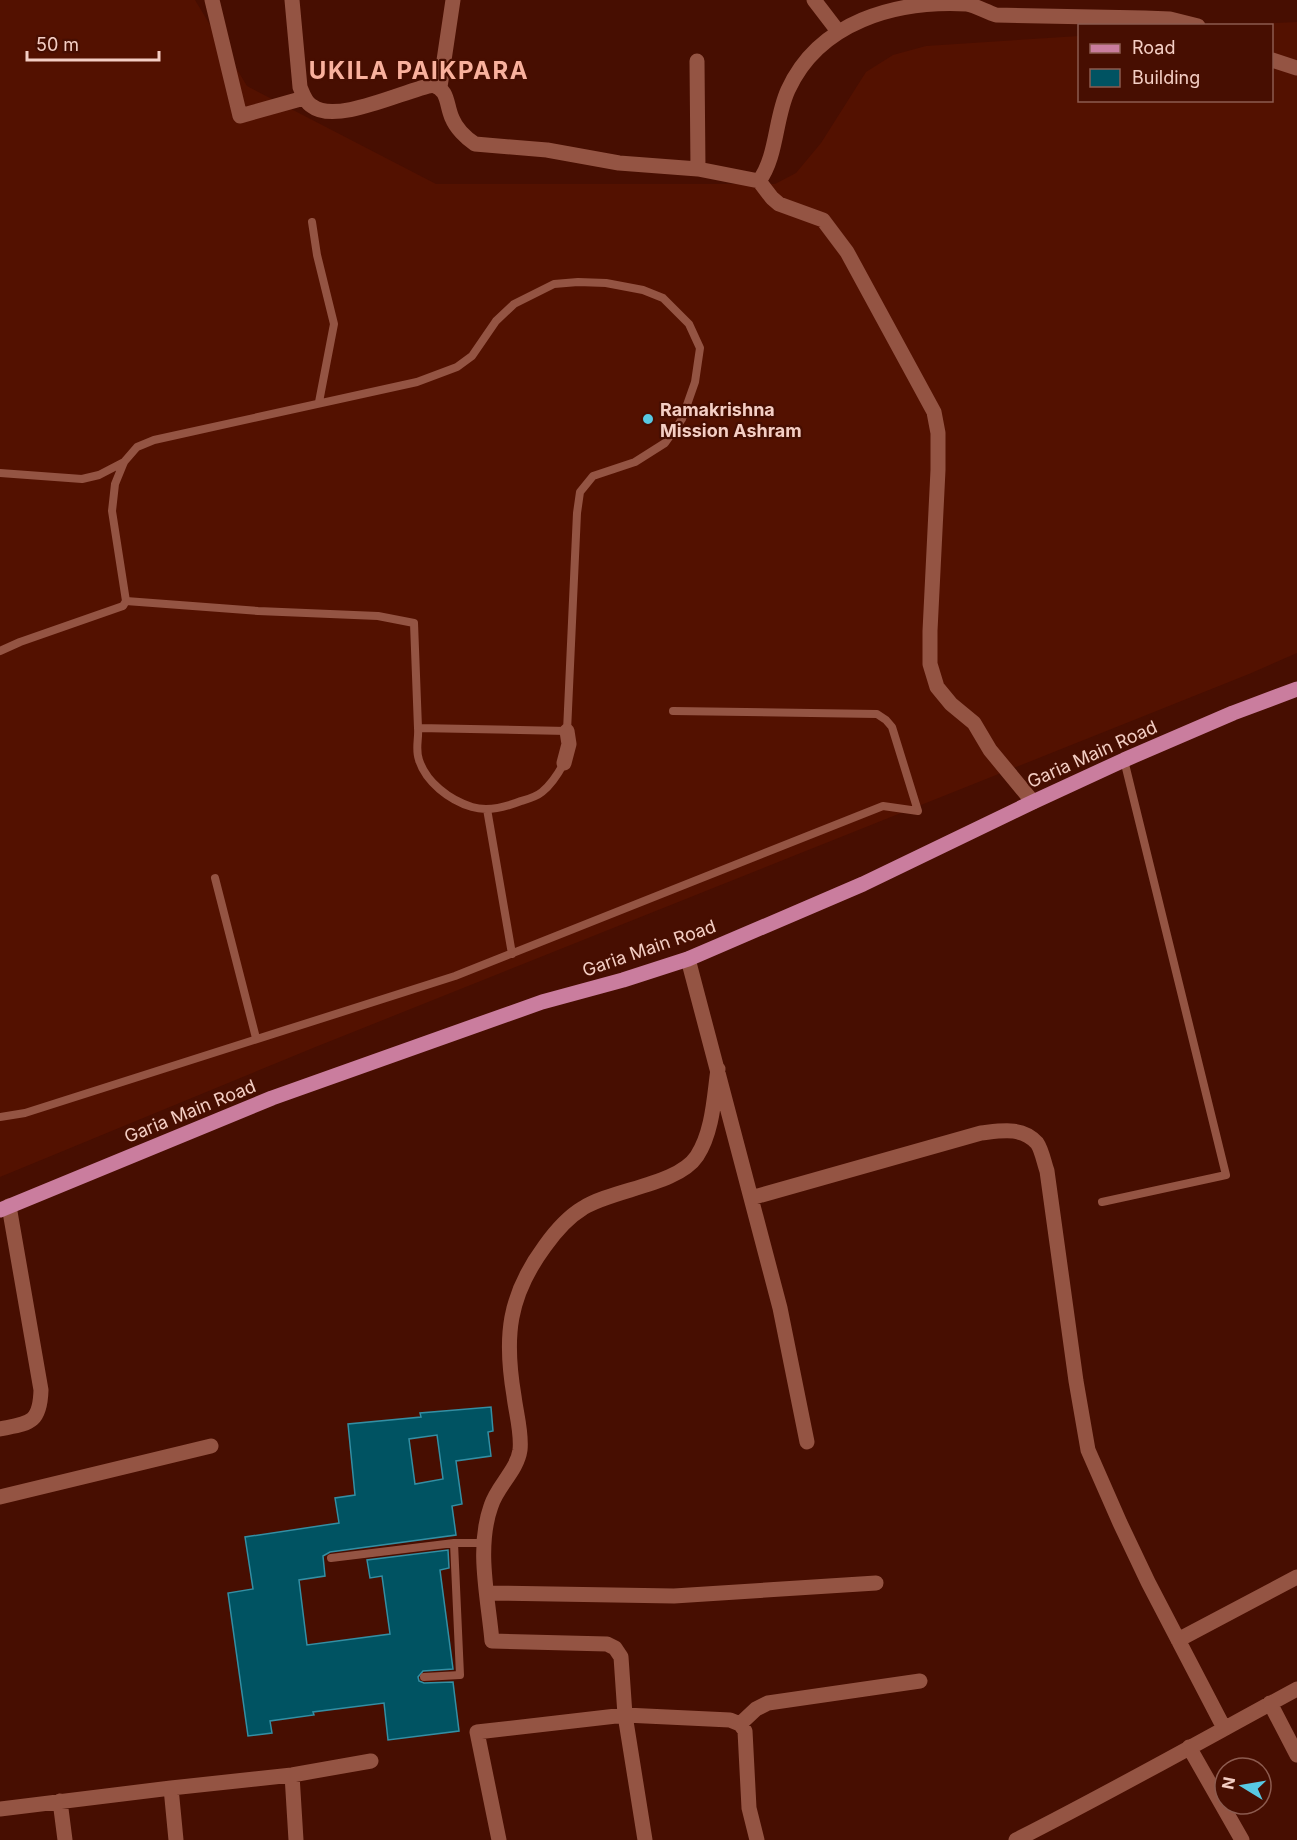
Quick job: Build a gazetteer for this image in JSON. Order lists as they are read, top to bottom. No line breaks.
{"streets":{"main road":["Garia Main Road"]},"districts":["UKILA PAIKPARA"],"places":["Ramakrishna Mission Ashram"],"legend":["Road","Building"],"scale_bar":"50 m","north":"left"}
